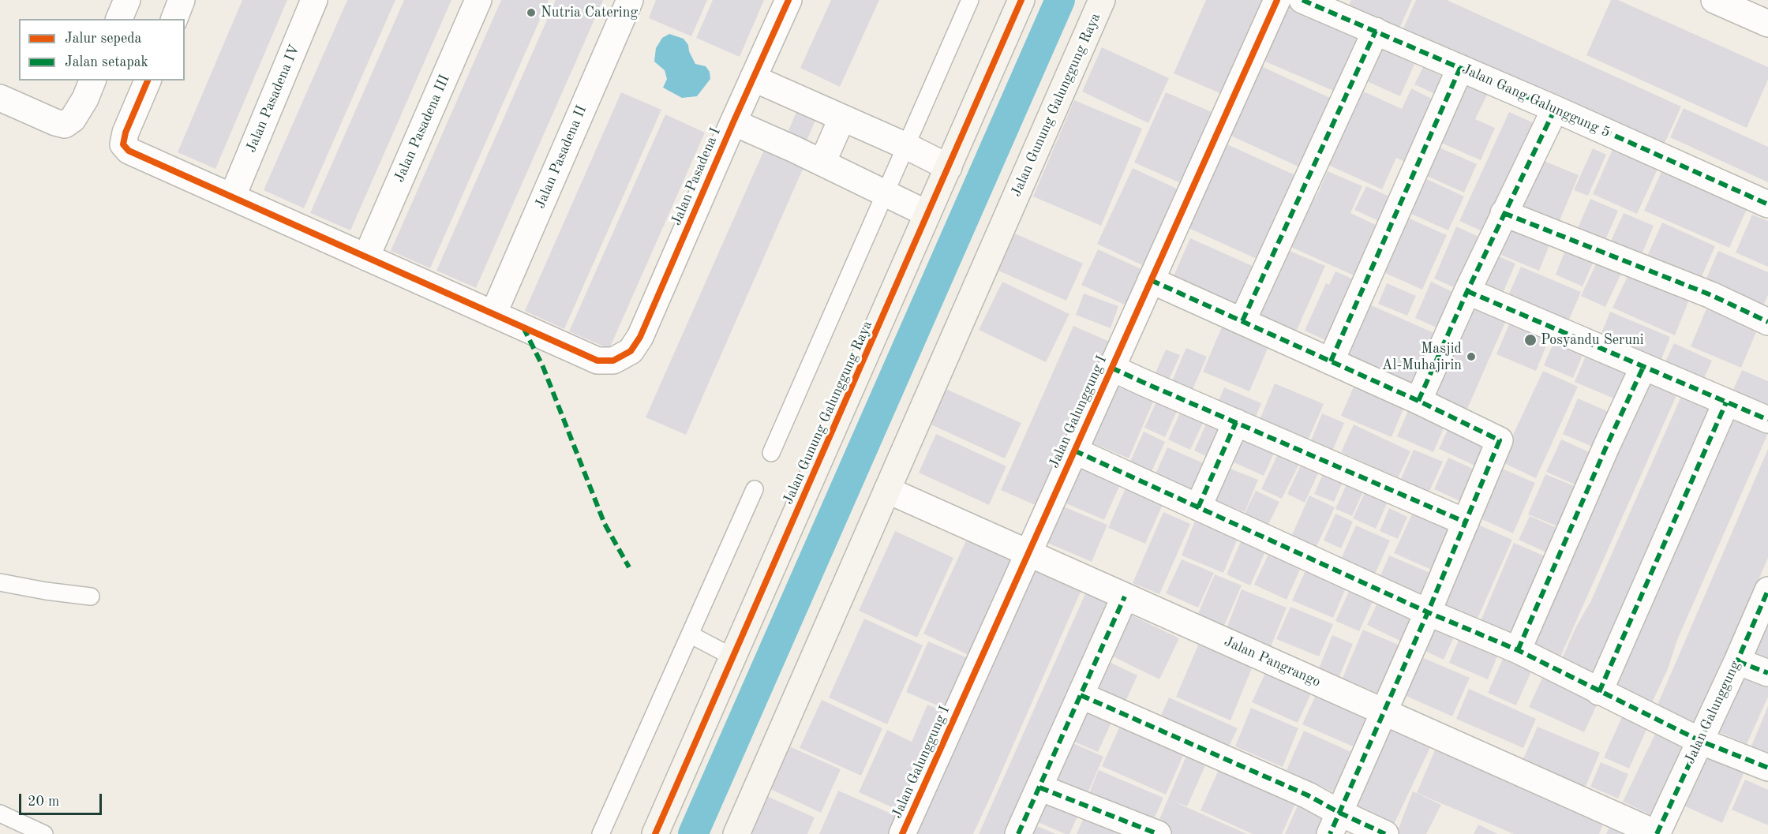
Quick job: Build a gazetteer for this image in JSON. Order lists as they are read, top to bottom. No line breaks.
{"streets":{"street":["Jalan Pasadena IV","Jalan Gang Galunggung 5","Jalan Gunung Galunggung Raya","Jalan Pasadena III","Jalan Pasadena II","Jalan Pasadena I","Jalan Galunggung I","Jalan Pangrango","Jalan Galunggung"]},"crossings":[["Jalan Gunung Galunggung Raya","Jalan Pangrango"],["Jalan Pasadena II","Jalan Pasadena I"],["Jalan Galunggung I","Jalan Pangrango"],["Jalan Pangrango","Jalan Galunggung"]],"places":["Nutria Catering","Posyandu Seruni","Masjid Al-Muhajirin"],"legend":["Jalur sepeda","Jalan setapak"],"scale_bar":"20 m"}
